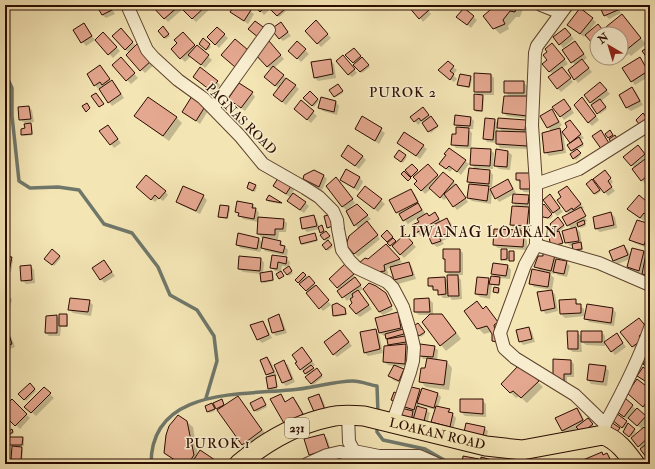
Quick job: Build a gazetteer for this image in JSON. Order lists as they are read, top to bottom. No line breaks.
{"streets":{"main road":["231","LOAKAN ROAD"],"street":["PAGNAS ROAD"]},"crossings":[["PAGNAS ROAD","LOAKAN ROAD"]],"districts":["PUROK 2","LIWANAG LOAKAN","PUROK 1"],"north":"top left"}
